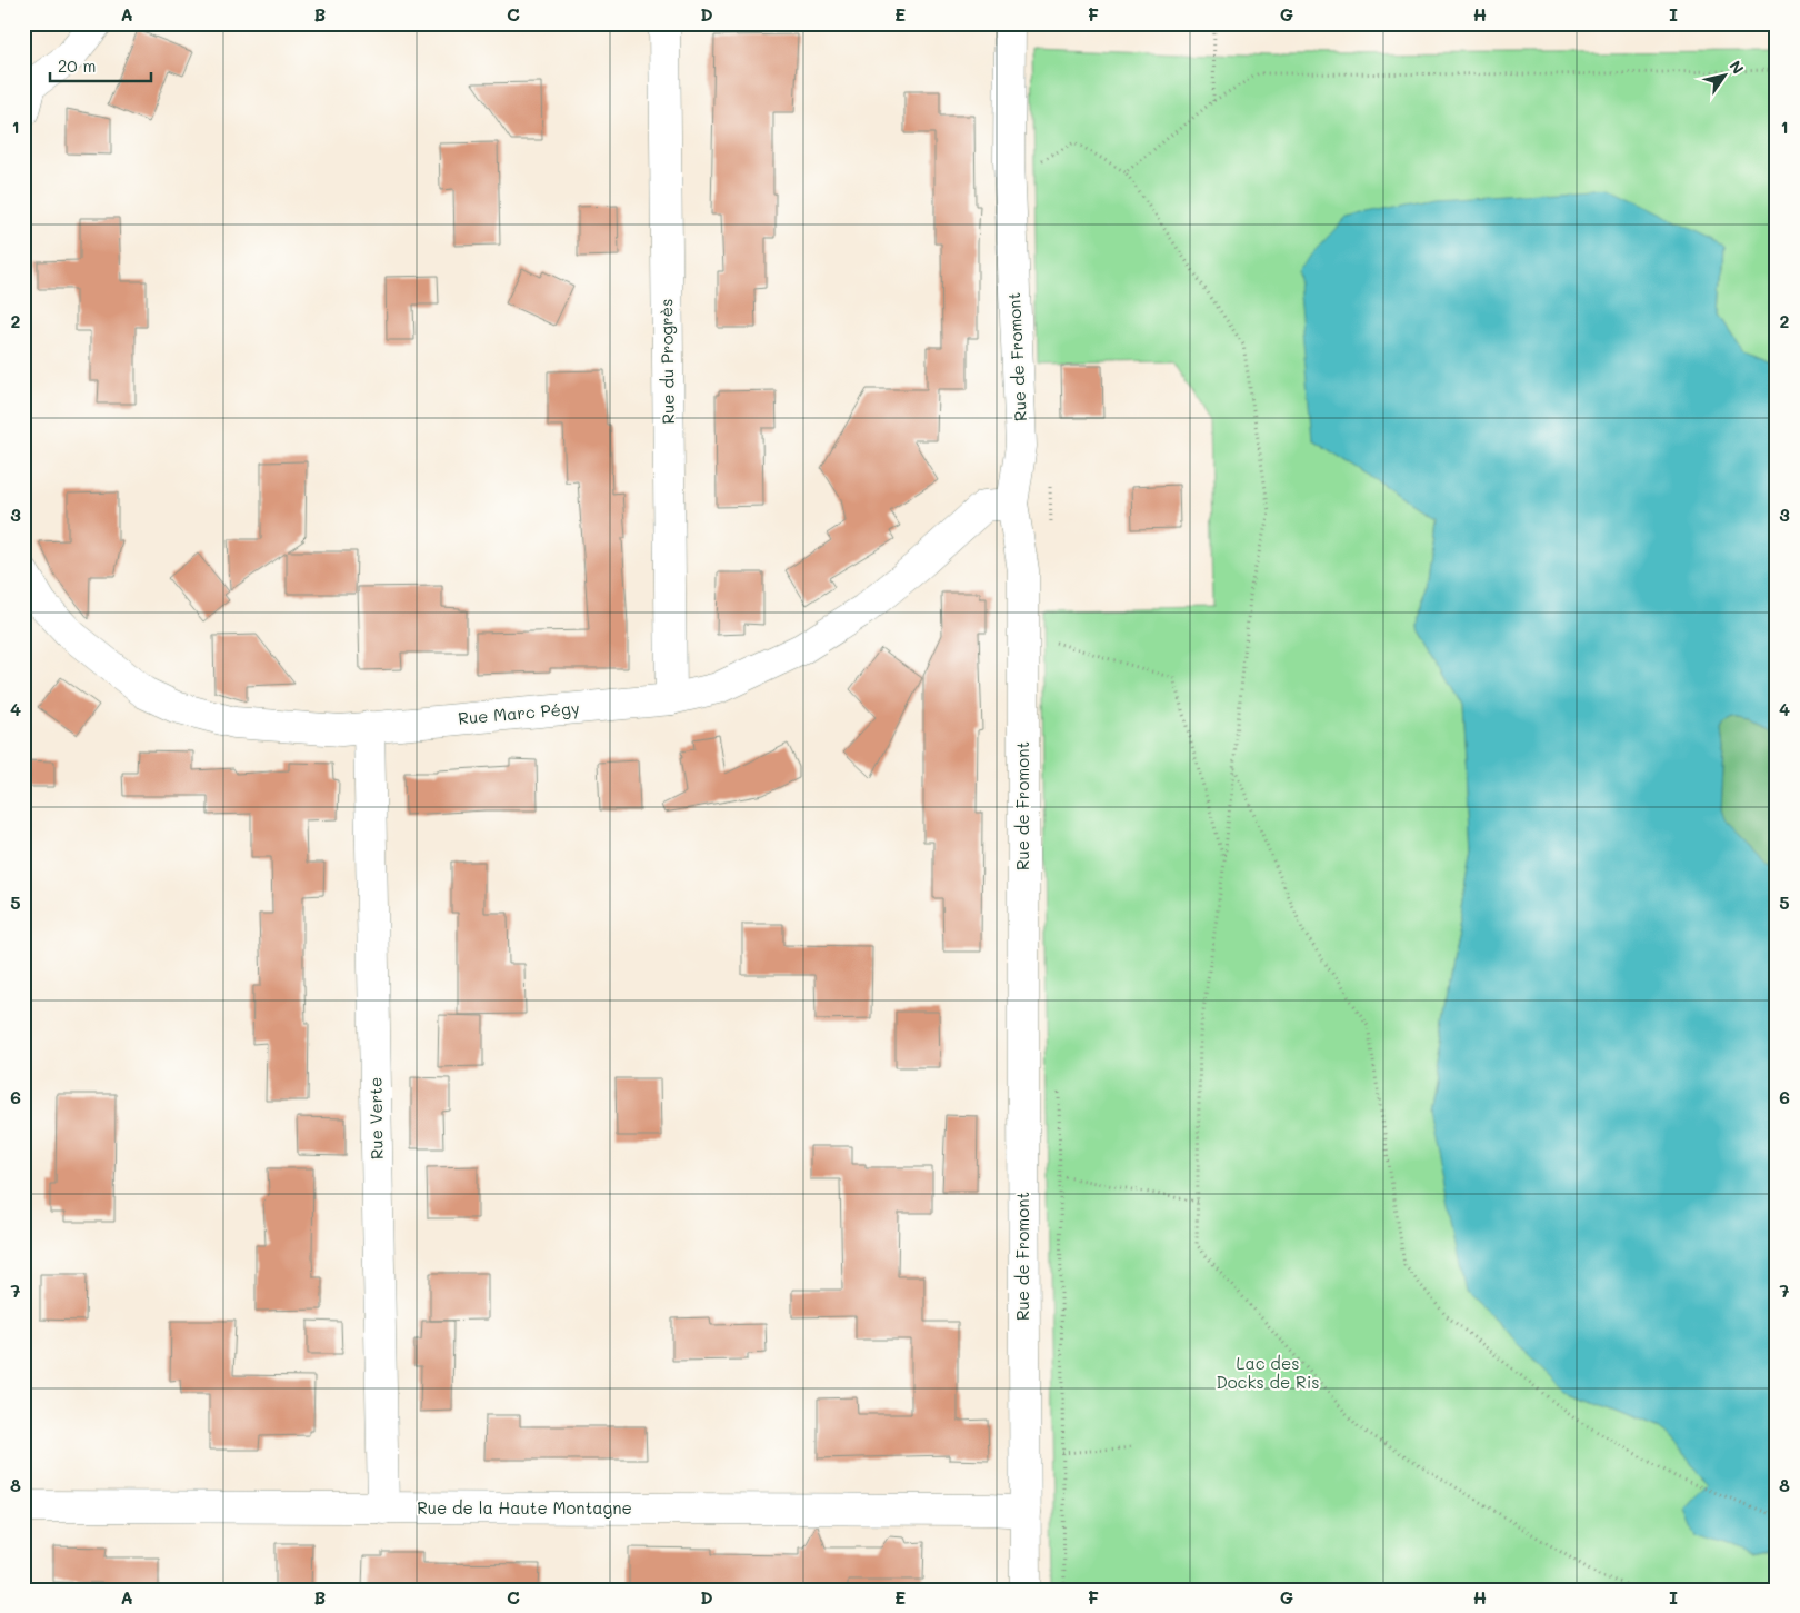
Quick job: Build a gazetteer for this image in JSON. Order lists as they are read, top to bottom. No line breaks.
{"streets":{"street":["Rue de Fromont","Rue du Progrès","Rue Marc Pégy","Rue Verte","Rue de la Haute Montagne"]},"crossings":[["Rue de Fromont","Rue Marc Pégy"],["Rue de Fromont","Rue de la Haute Montagne"],["Rue du Progrès","Rue Marc Pégy"],["Rue Marc Pégy","Rue Verte"],["Rue Verte","Rue de la Haute Montagne"]],"parks":["Lac des Docks de Ris"],"scale_bar":"20 m","north":"top right","grid":{"columns":["A","B","C","D","E","F","G","H","I"],"rows":["1","2","3","4","5","6","7","8"]}}
